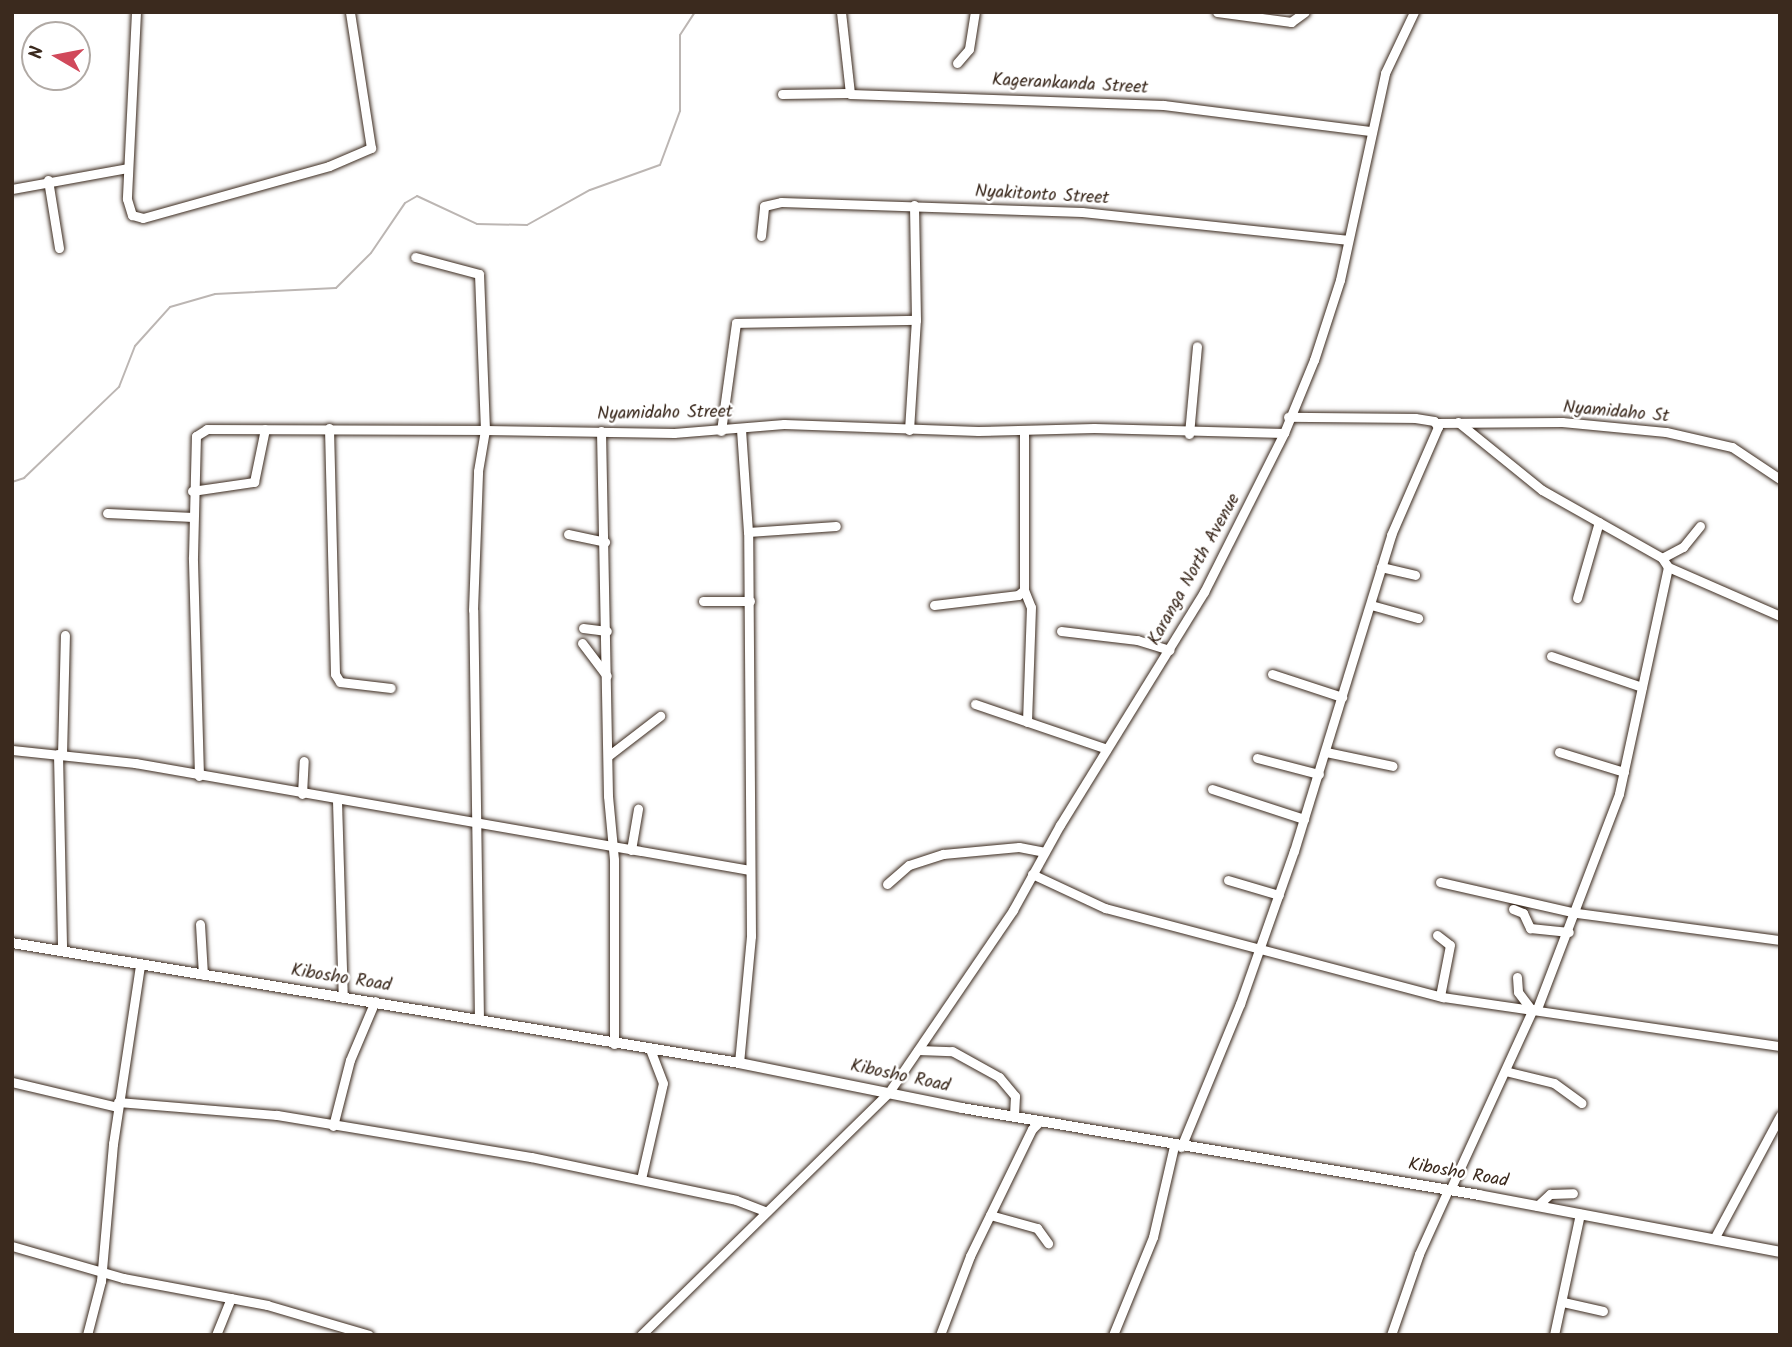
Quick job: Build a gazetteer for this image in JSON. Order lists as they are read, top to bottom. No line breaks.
{"streets":{"street":["Kagerankanda Street","Nyakitonto Street","Nyamidaho St","Nyamidaho Street","Karanga North Avenue","Kibosho Road"]},"crossings":[["Kagerankanda Street","Karanga North Avenue"],["Nyakitonto Street","Karanga North Avenue"],["Nyamidaho St","Karanga North Avenue"],["Nyamidaho Street","Karanga North Avenue"],["Karanga North Avenue","Kibosho Road"]],"north":"left"}
